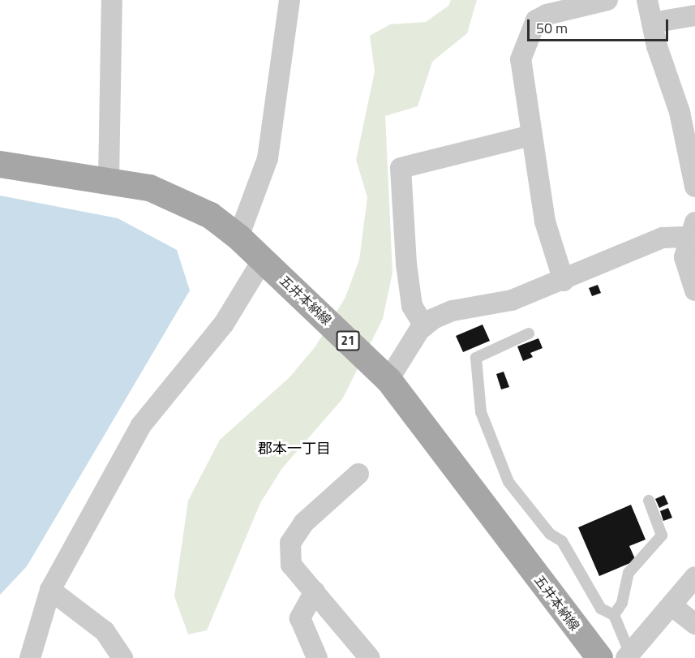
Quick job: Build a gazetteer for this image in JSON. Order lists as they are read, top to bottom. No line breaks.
{"streets":{"main road":["五井本納線","21"]},"districts":["郡本一丁目"],"scale_bar":"50 m"}
